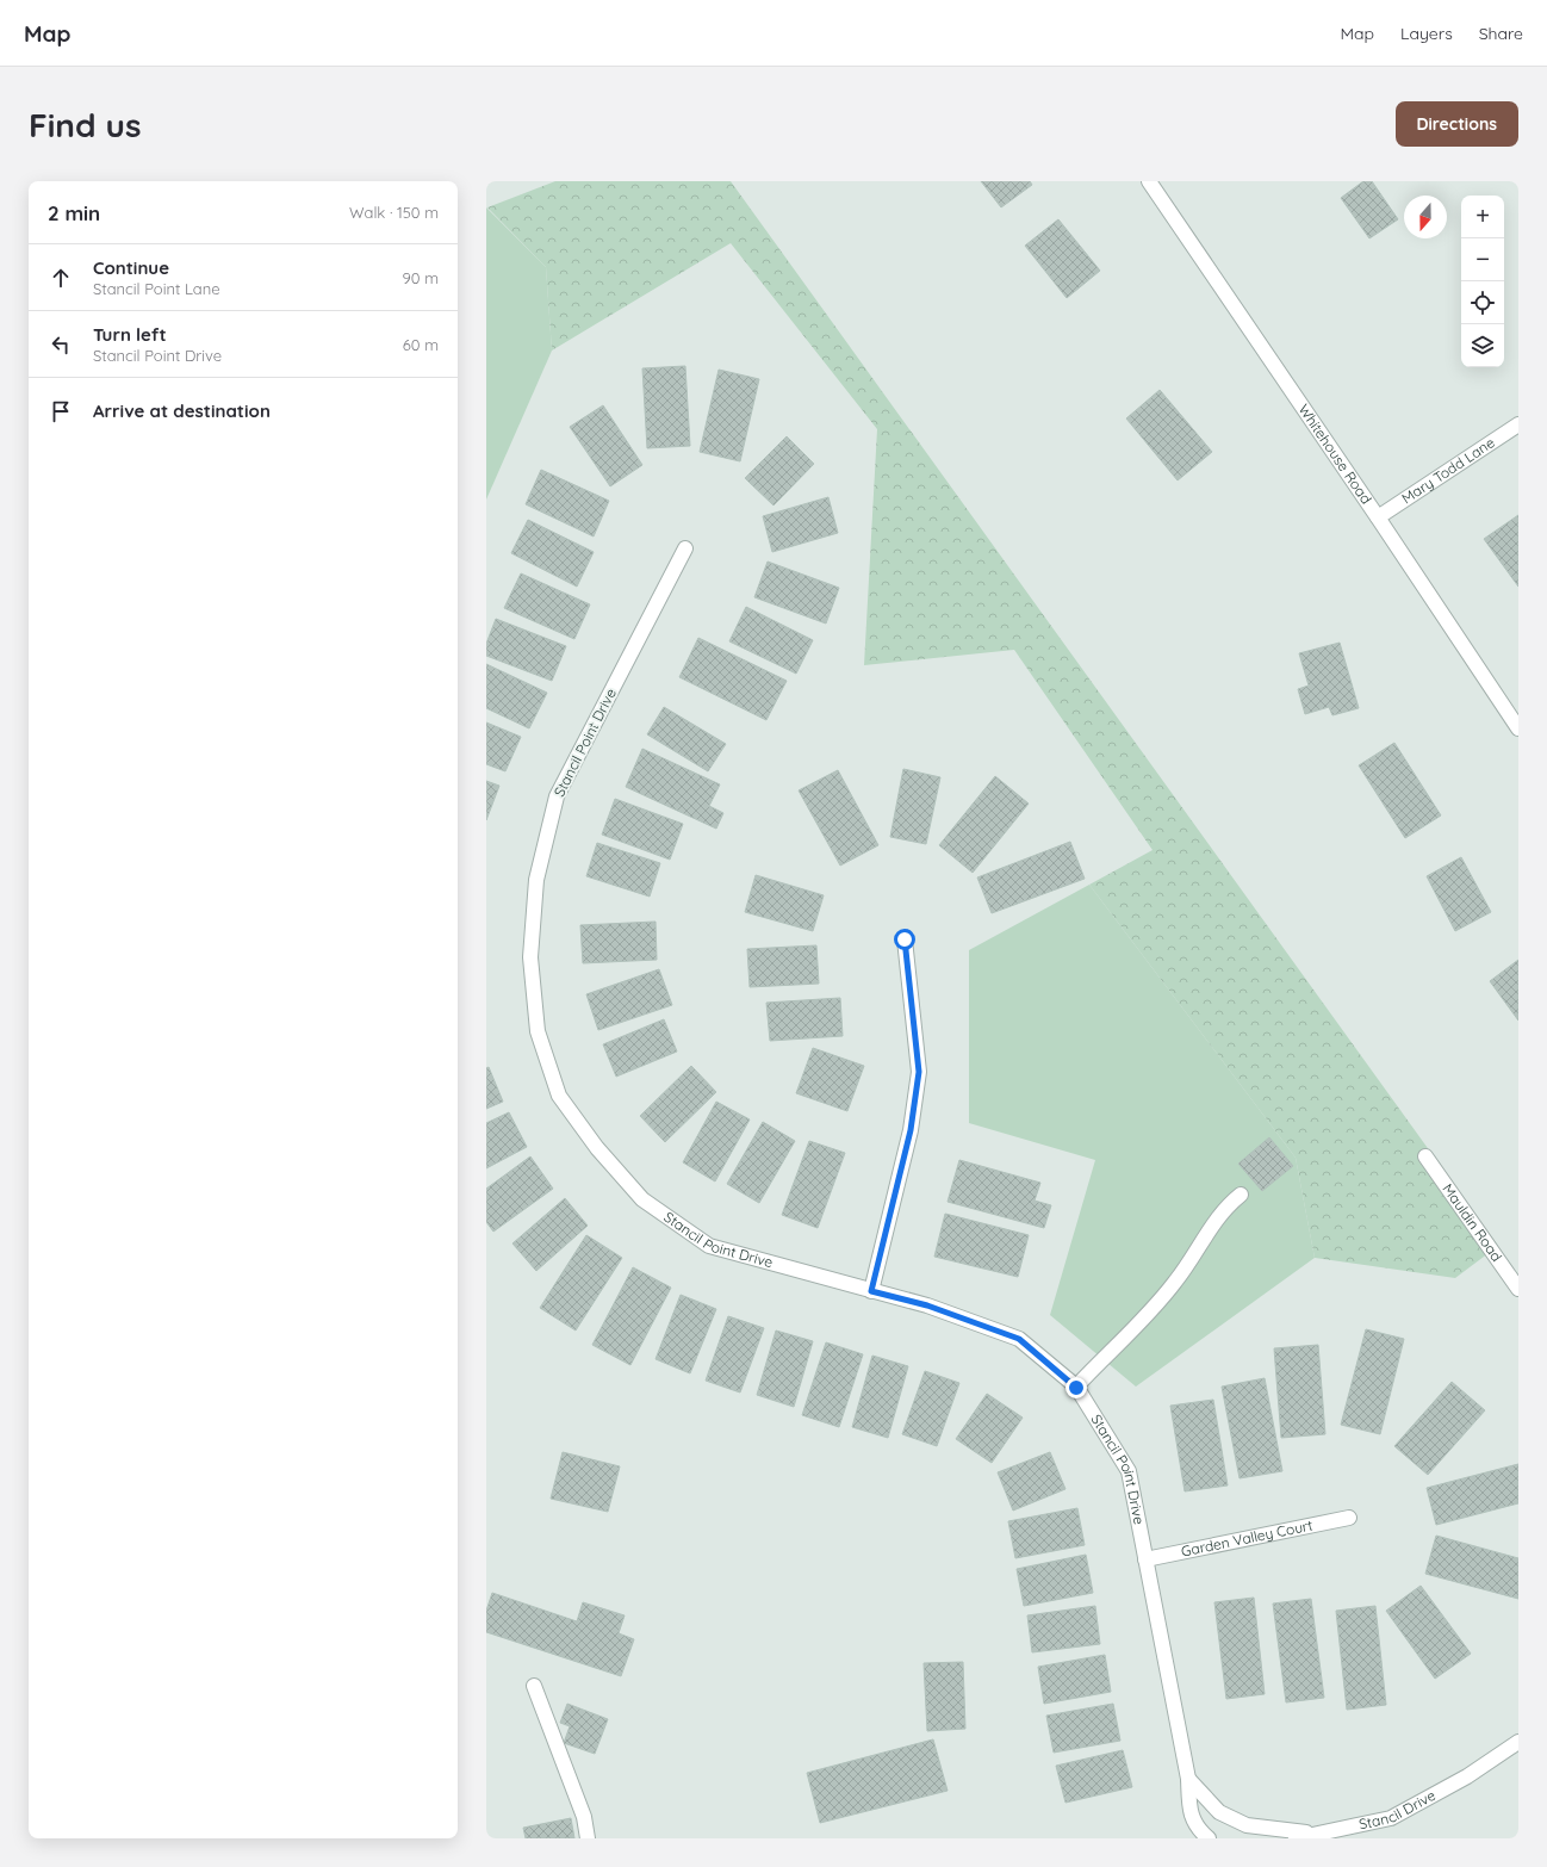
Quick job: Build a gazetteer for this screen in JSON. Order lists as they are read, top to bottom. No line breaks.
{"streets":{"street":["Whitehouse Road","Mary Todd Lane","Stancil Point Drive","Mauldin Road","Garden Valley Court","Stancil Drive"]},"crossings":[["Whitehouse Road","Mary Todd Lane"],["Stancil Point Drive","Garden Valley Court"]],"north":"bottom","page":{"header":"Map","nav":["Map","Layers","Share"],"buttons":"Directions","title":"Find us","heading":["2 min","Walk · 150 m"],"map_buttons":["+","−"],"list":[["Continue","Stancil Point Lane","90 m"],["Turn left","Stancil Point Drive","60 m"],"Arrive at destination"]}}
